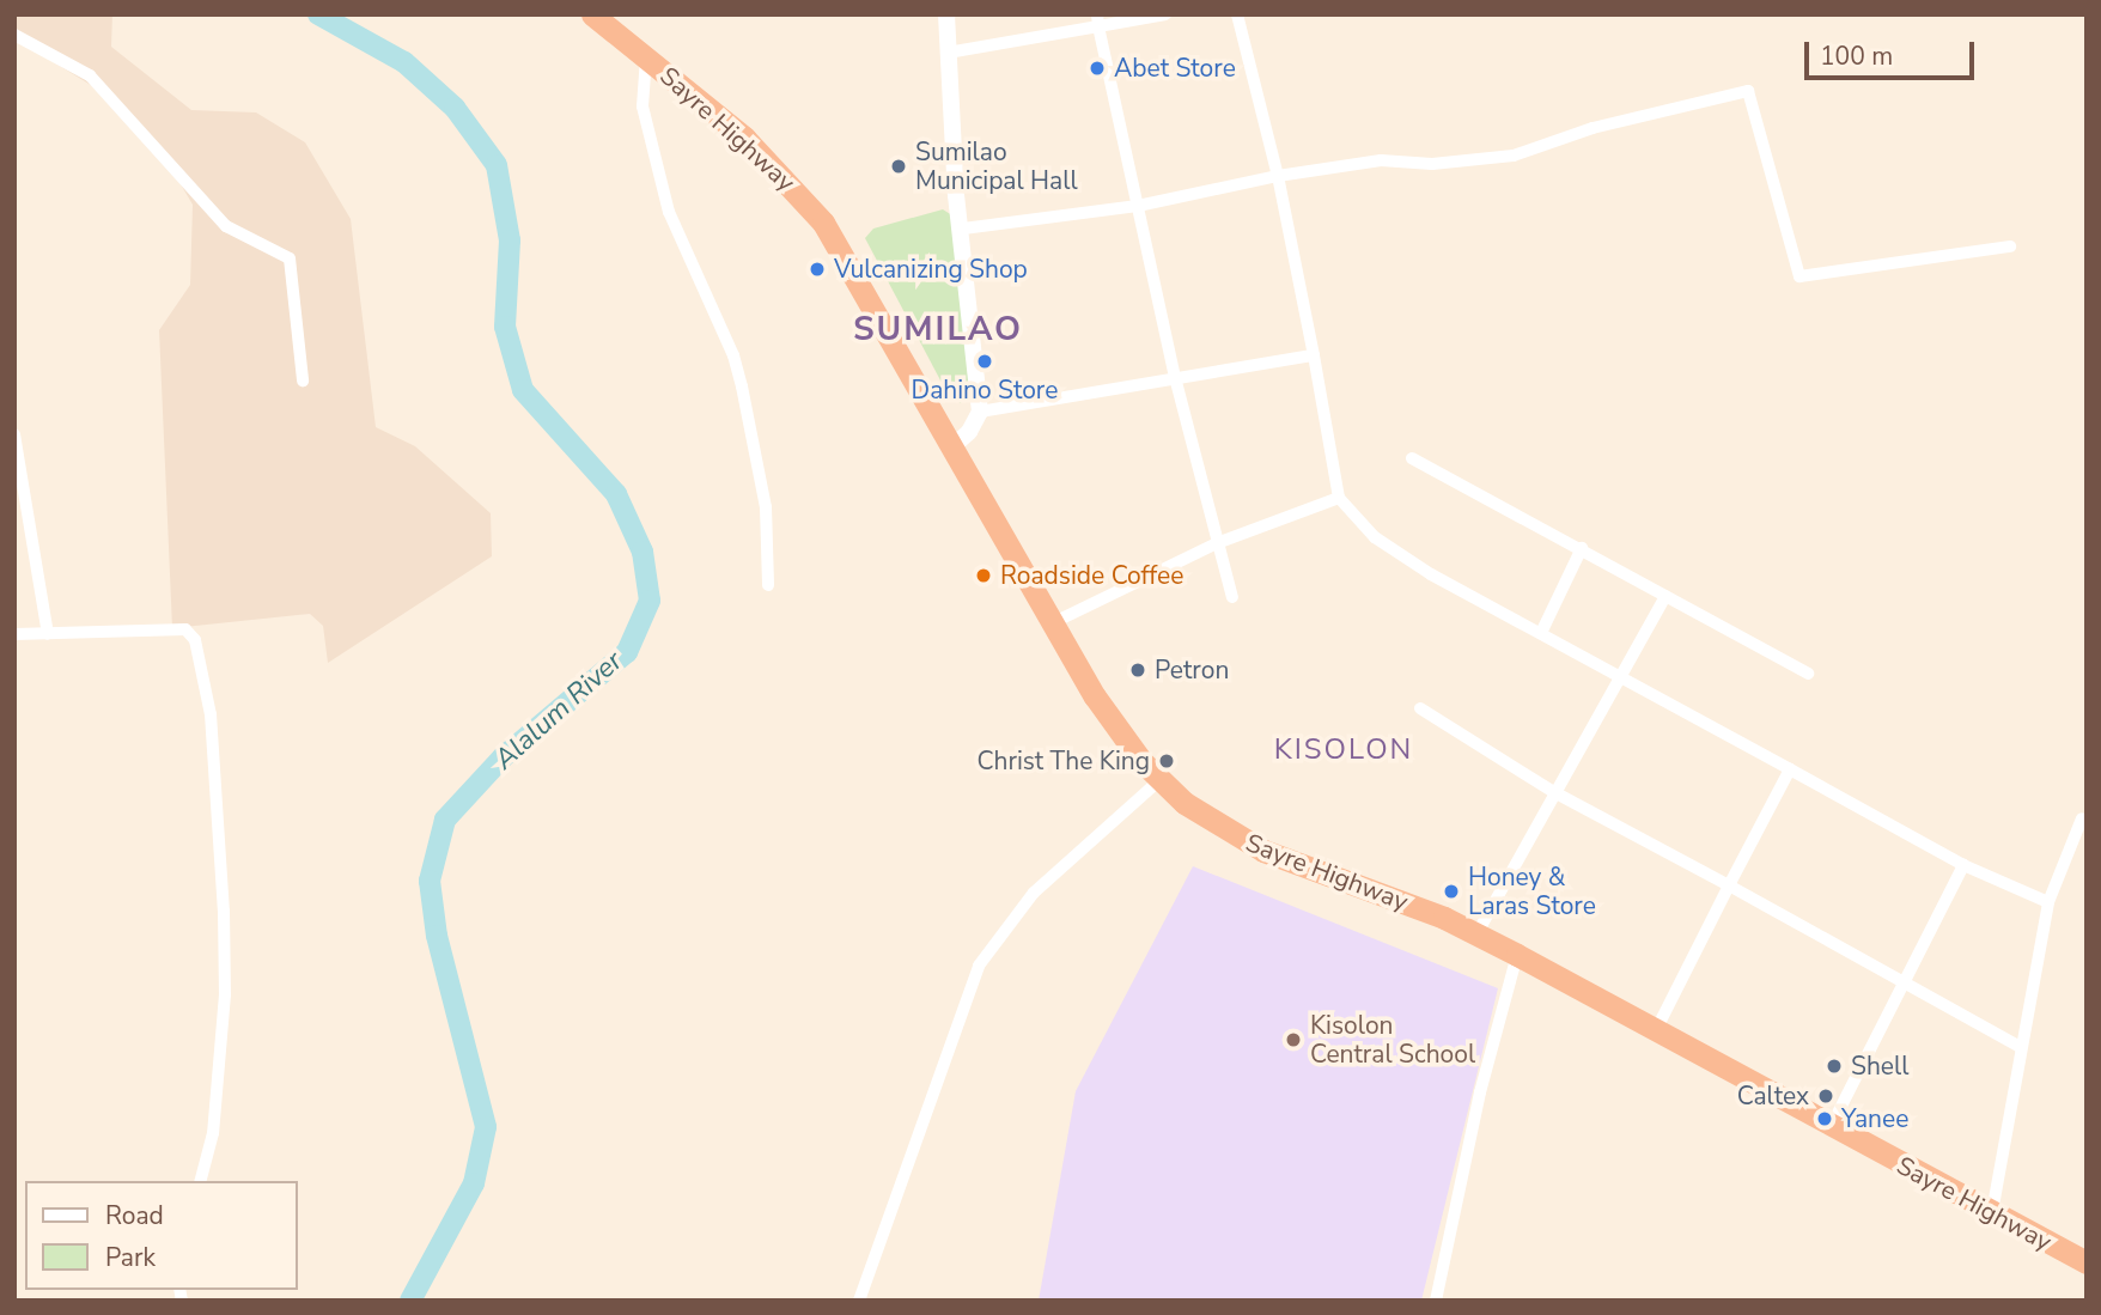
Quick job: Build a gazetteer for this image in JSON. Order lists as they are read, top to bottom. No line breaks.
{"streets":{"highway":["Sayre Highway"]},"districts":["SUMILAO","KISOLON"],"water":["Alalum River"],"places":["Abet Store","Sumilao Municipal Hall","Vulcanizing Shop","Dahino Store","Roadside Coffee","Petron","Christ The King","Honey & Laras Store","Kisolon Central School","Shell","Caltex","Yanee"],"legend":["Road","Park"],"scale_bar":"100 m"}
